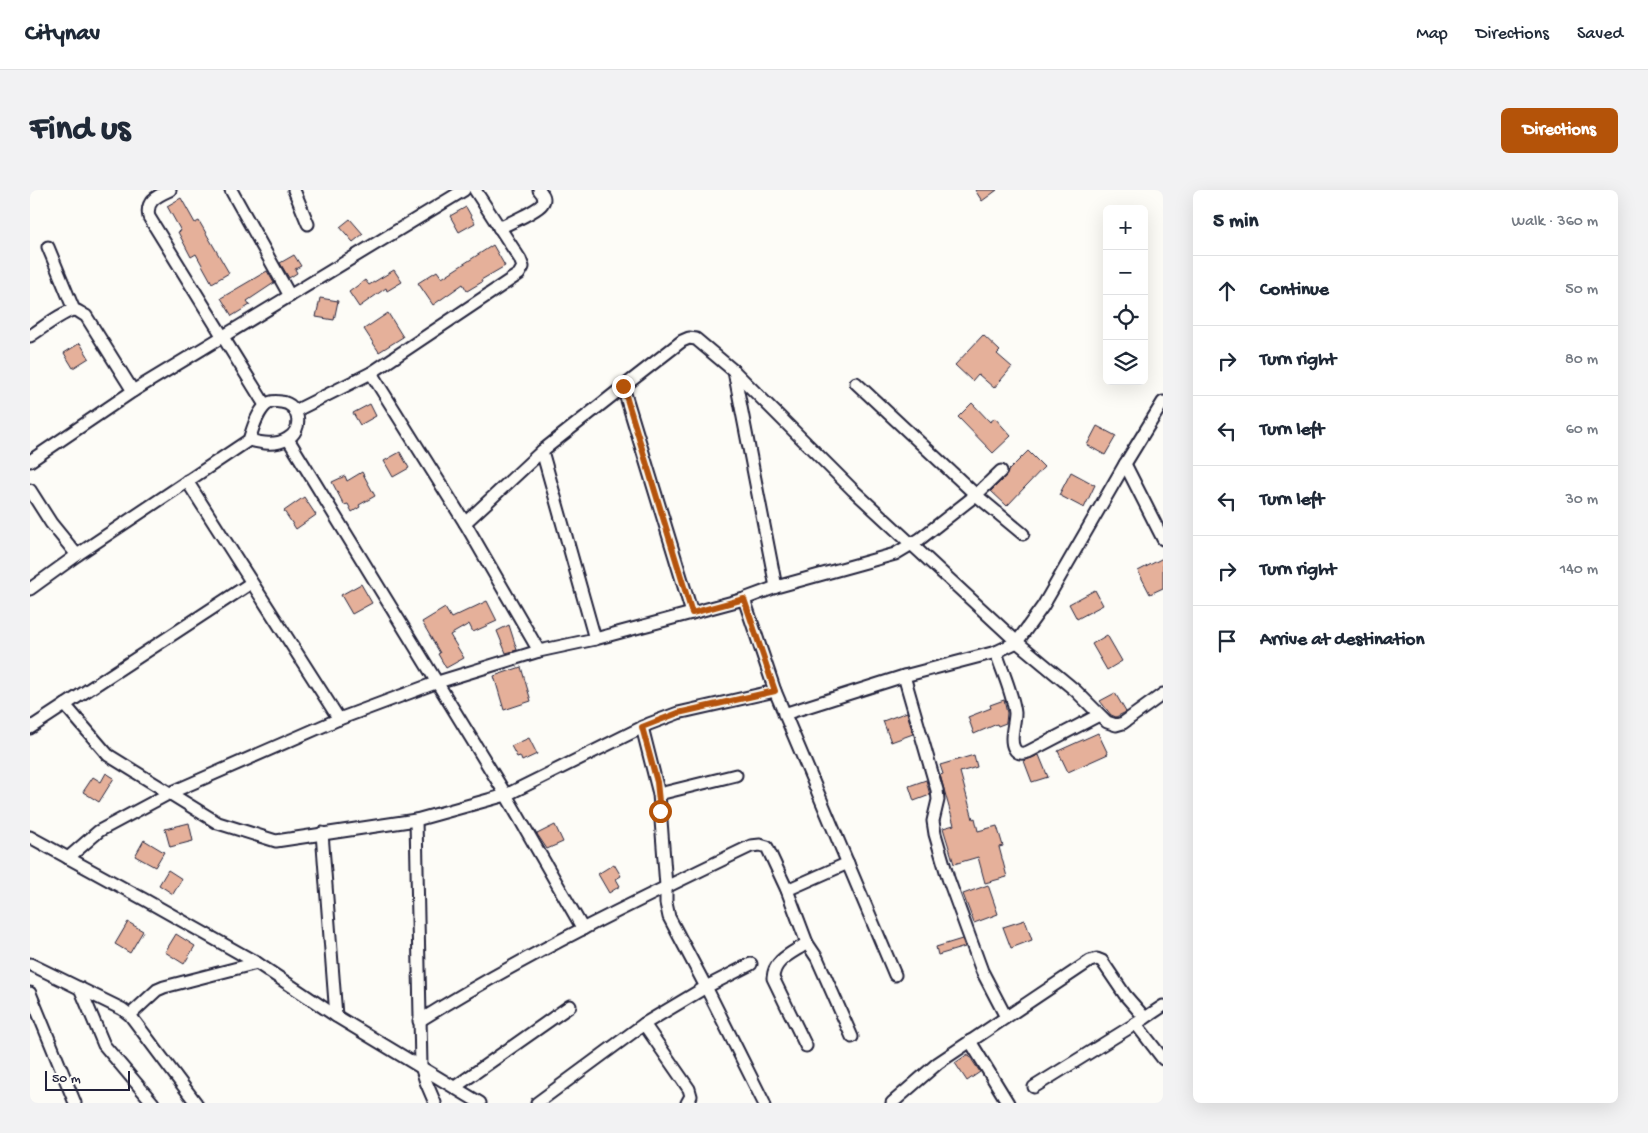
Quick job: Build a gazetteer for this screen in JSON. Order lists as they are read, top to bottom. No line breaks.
{"scale_bar":"50 m","page":{"header":"Citynav","nav":["Map","Directions","Saved"],"buttons":"Directions","title":"Find us","heading":["5 min","Walk · 360 m"],"map_buttons":["+","−"],"list":[["Continue","50 m"],["Turn right","80 m"],["Turn left","60 m"],["Turn left","30 m"],["Turn right","140 m"],"Arrive at destination"],"scale":"50 m"}}
